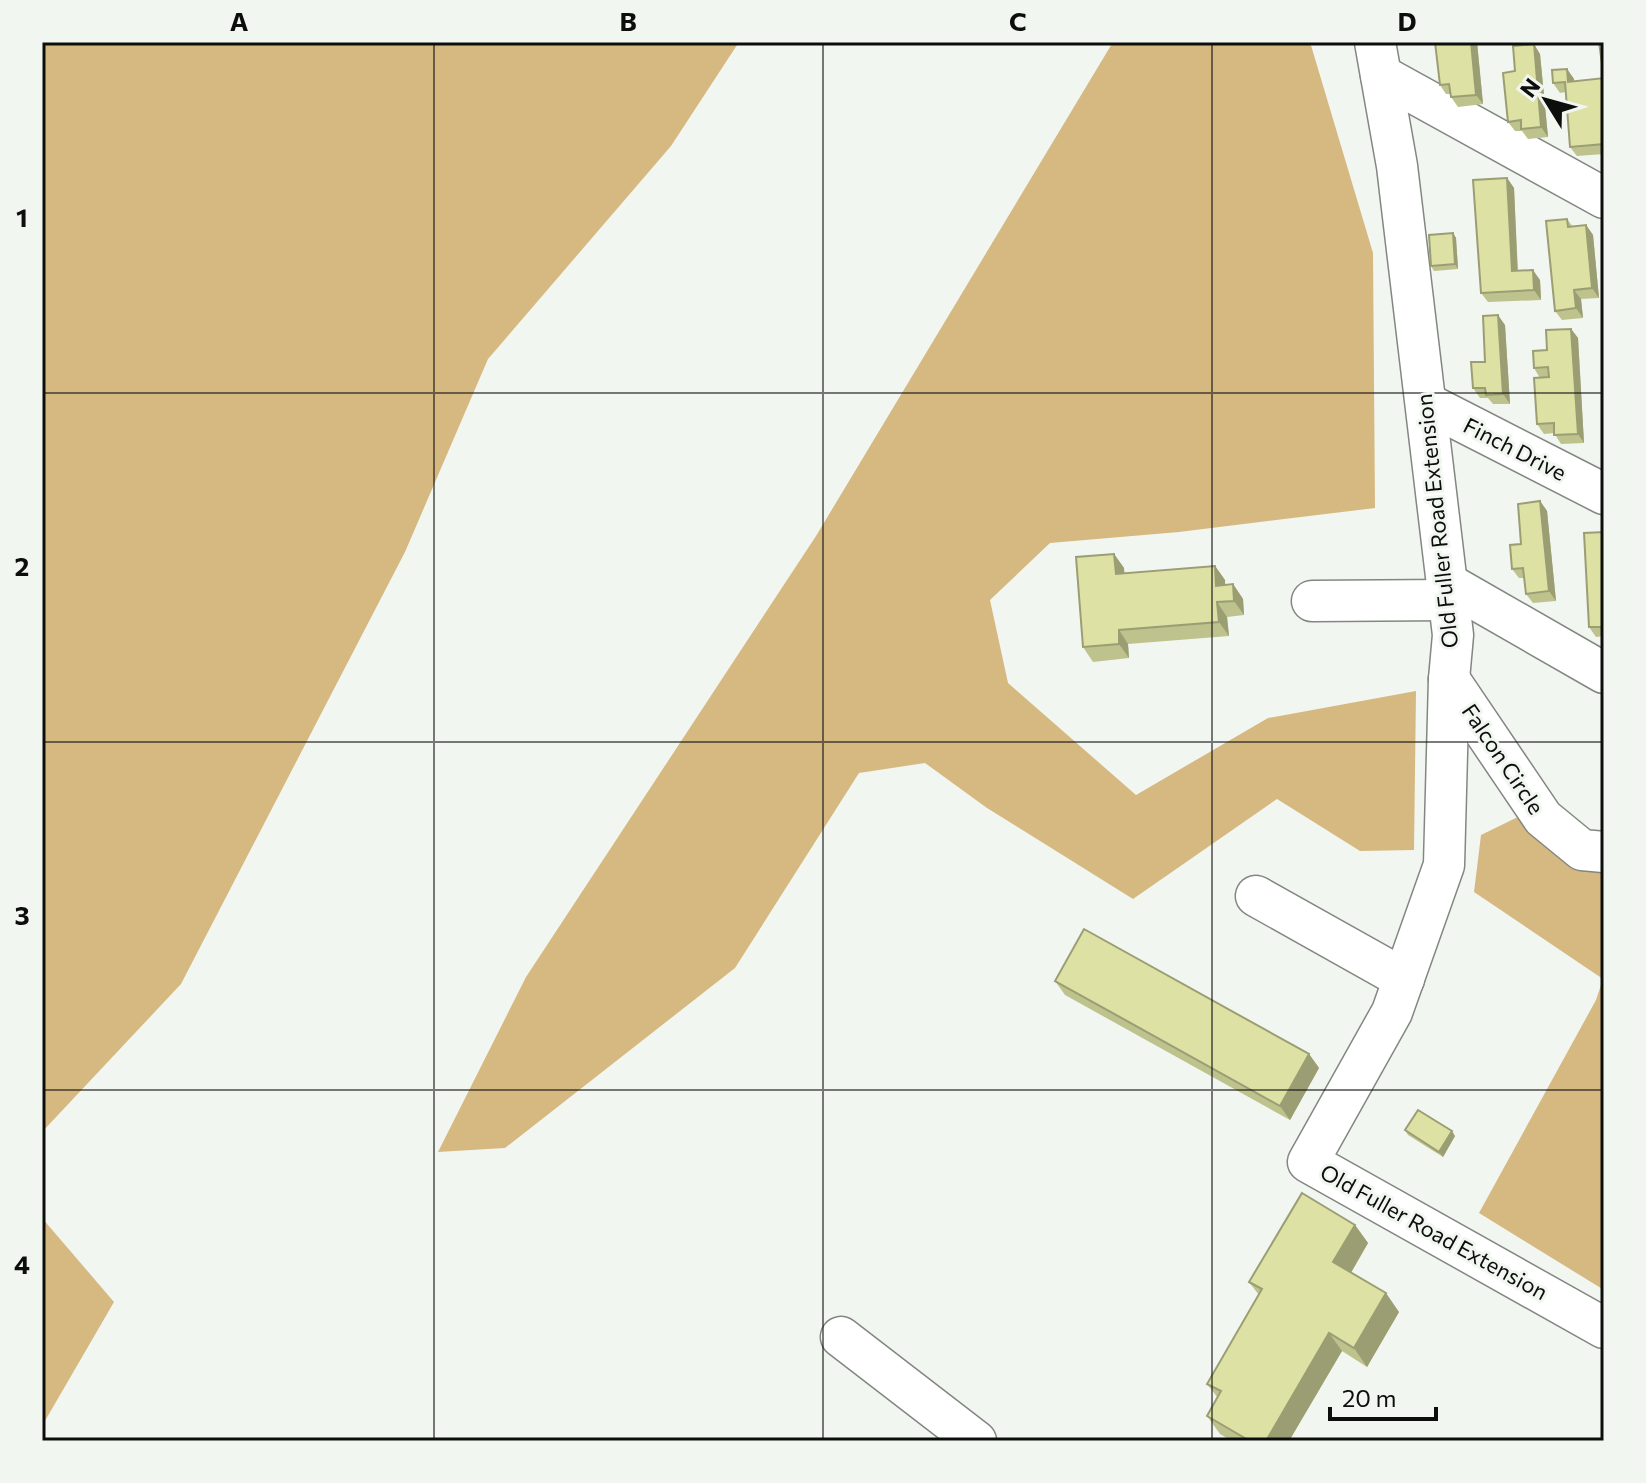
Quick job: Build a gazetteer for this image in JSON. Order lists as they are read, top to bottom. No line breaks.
{"streets":{"street":["Finch Drive","Old Fuller Road Extension","Falcon Circle"]},"crossings":[["Finch Drive","Old Fuller Road Extension"],["Old Fuller Road Extension","Falcon Circle"]],"scale_bar":"20 m","north":"top left","grid":{"columns":["A","B","C","D"],"rows":["1","2","3","4"]}}
